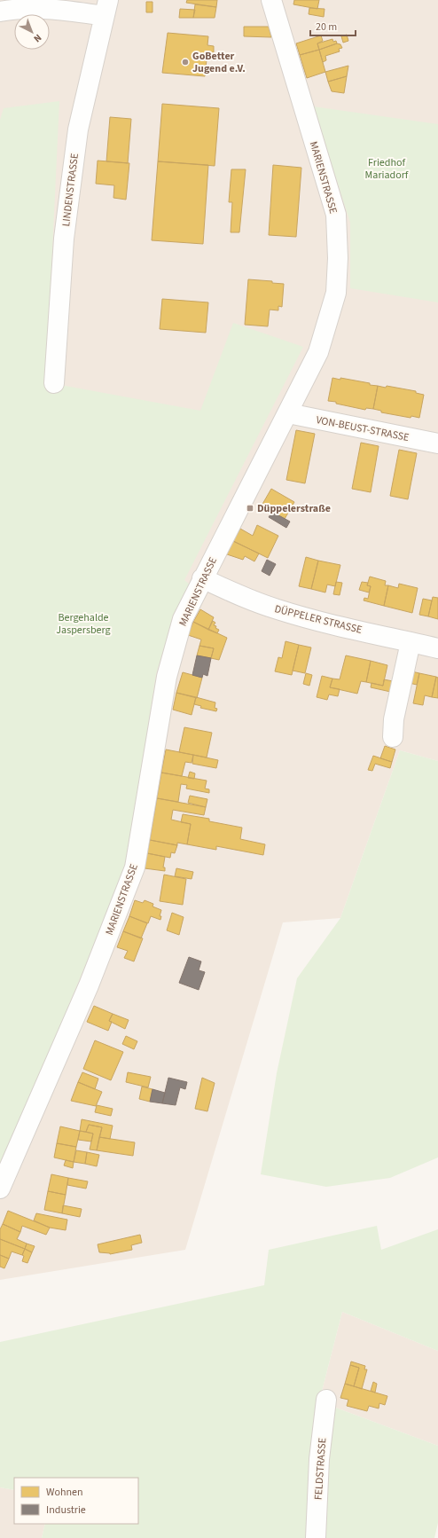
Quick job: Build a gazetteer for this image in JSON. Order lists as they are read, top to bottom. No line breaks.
{"streets":{"street":["MARIENSTRASSE","LINDENSTRASSE","VON-BEUST-STRASSE","DÜPPELER STRASSE","FELDSTRASSE"]},"crossings":[["MARIENSTRASSE","VON-BEUST-STRASSE"],["MARIENSTRASSE","DÜPPELER STRASSE"]],"parks":["Friedhof Mariadorf","Bergehalde Jaspersberg"],"places":{"other":["GoBetter Jugend e.V."],"transit":["Düppelerstraße"]},"legend":["Wohnen","Industrie"],"scale_bar":"20 m","north":"bottom right"}
